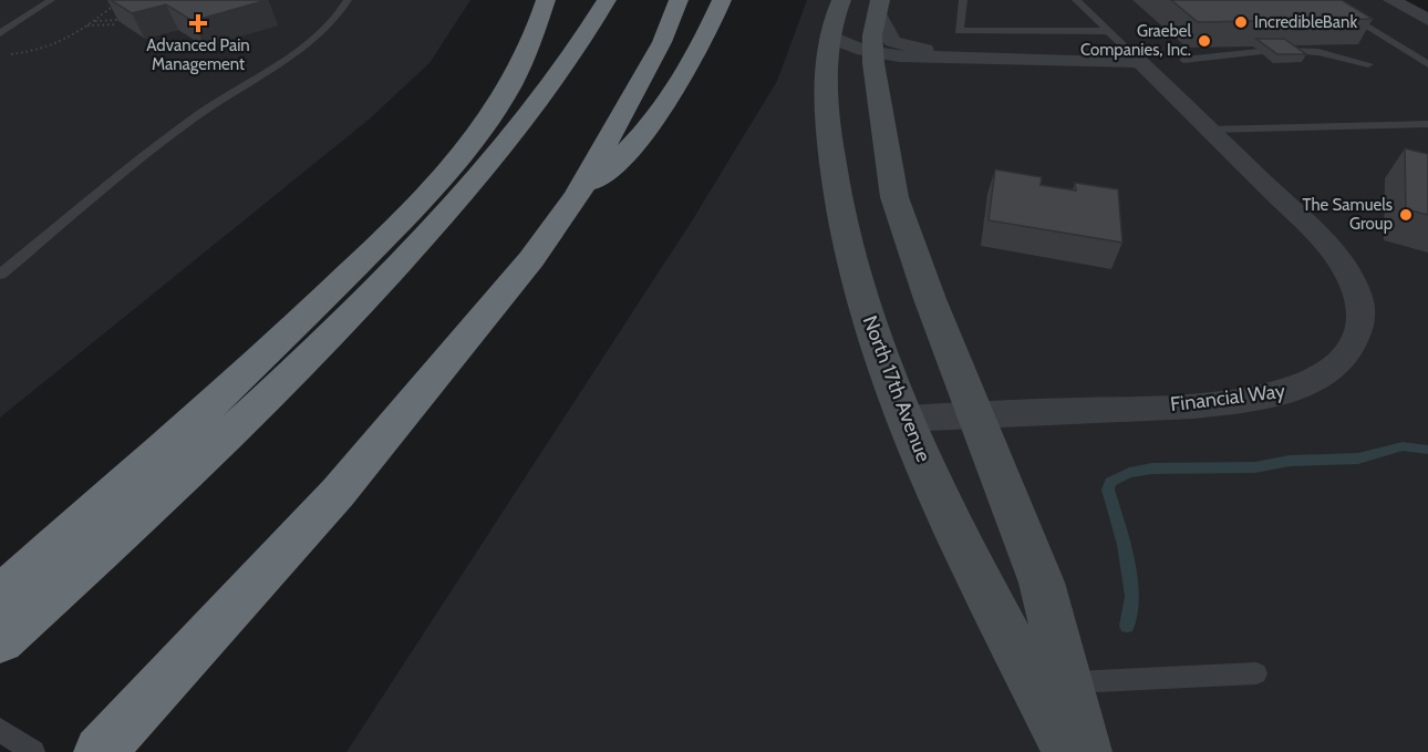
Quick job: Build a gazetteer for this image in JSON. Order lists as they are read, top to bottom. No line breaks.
{"streets":{"main road":["North 17th Avenue"],"street":["Financial Way"]},"crossings":[["North 17th Avenue","Financial Way"]],"places":{"other":["IncredibleBank","Graebel Companies, Inc.","The Samuels Group"],"health":["Advanced Pain Management"]}}
